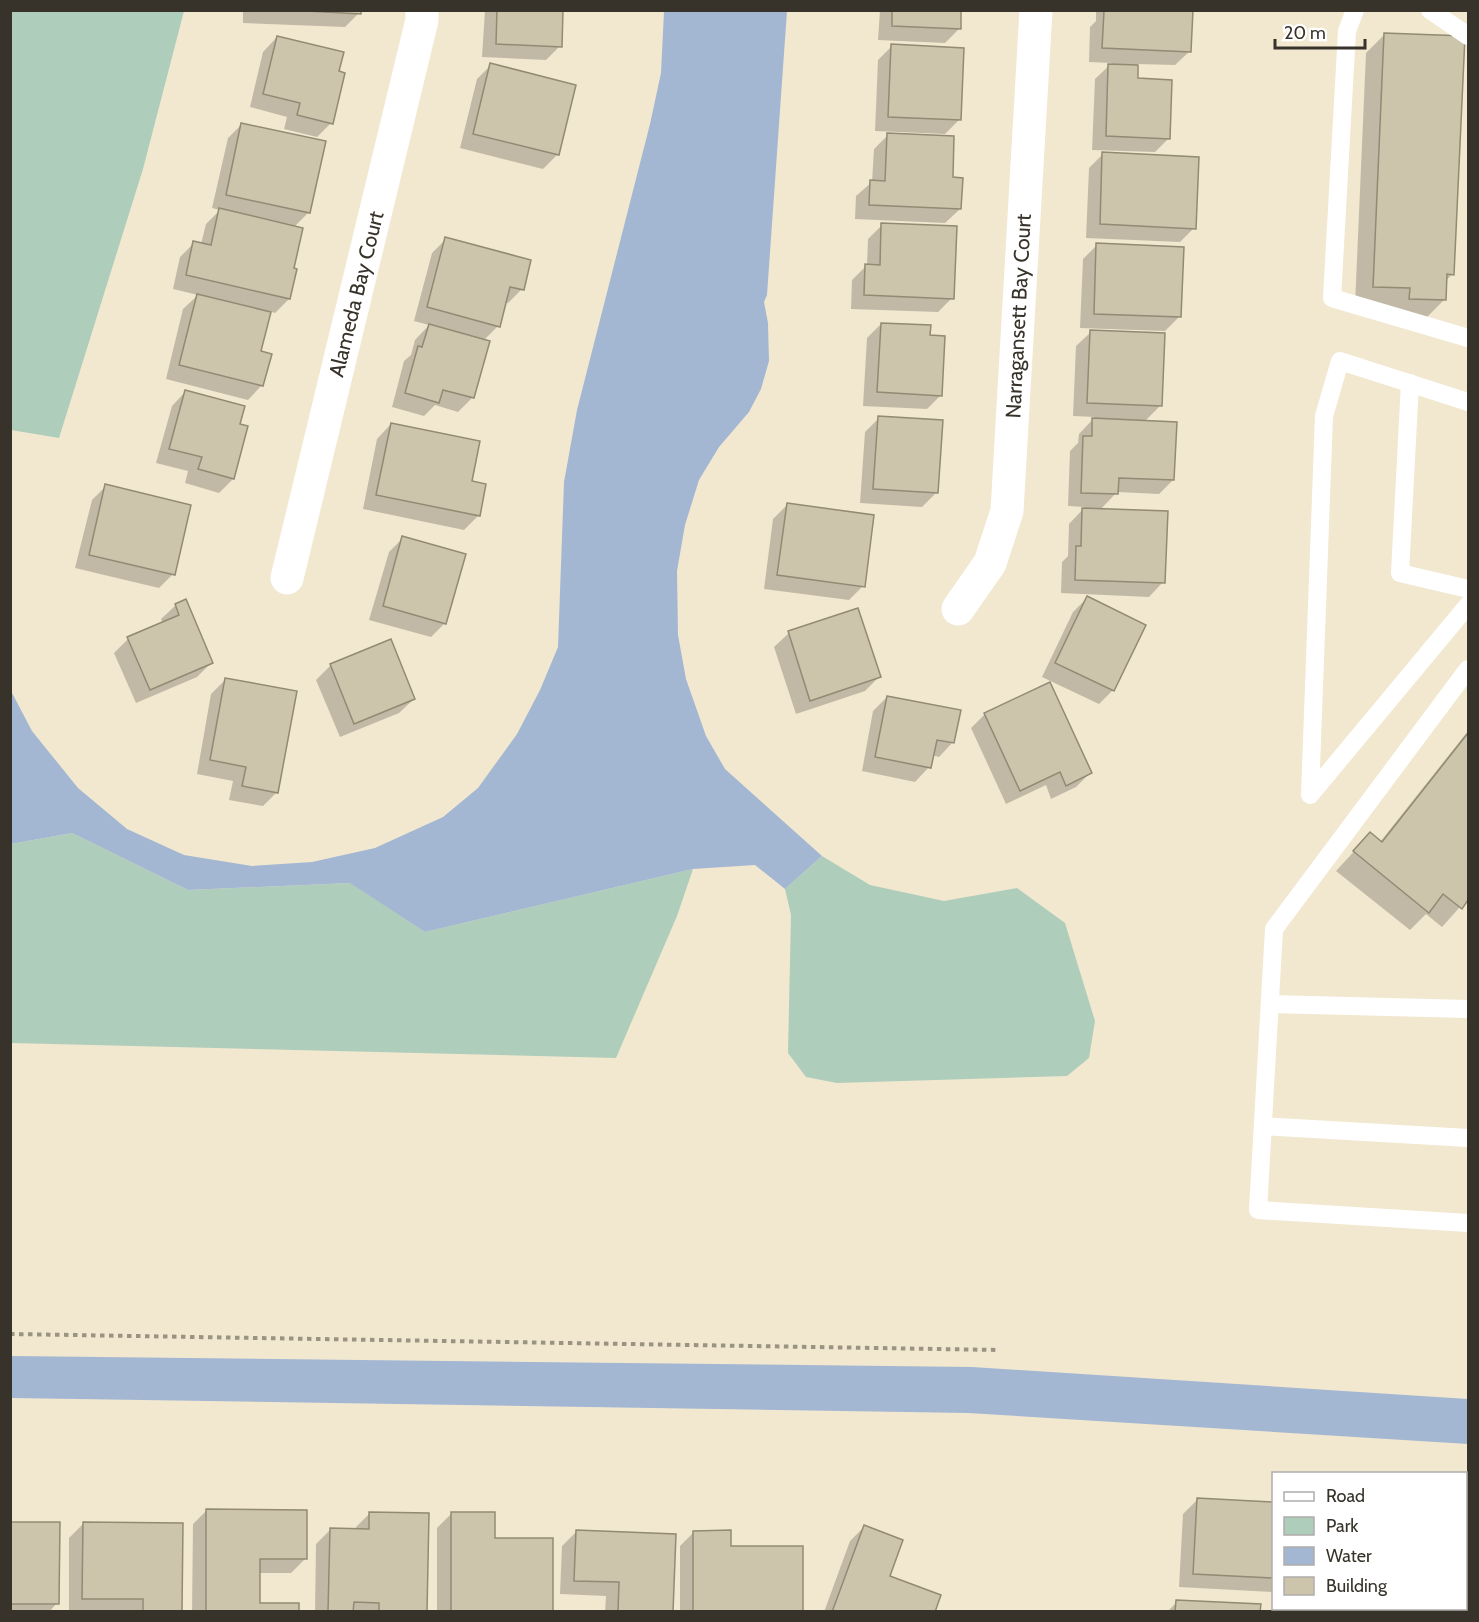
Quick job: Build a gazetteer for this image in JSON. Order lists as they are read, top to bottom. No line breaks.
{"streets":{"street":["Alameda Bay Court","Narragansett Bay Court"]},"legend":["Road","Park","Water","Building"],"scale_bar":"20 m"}
